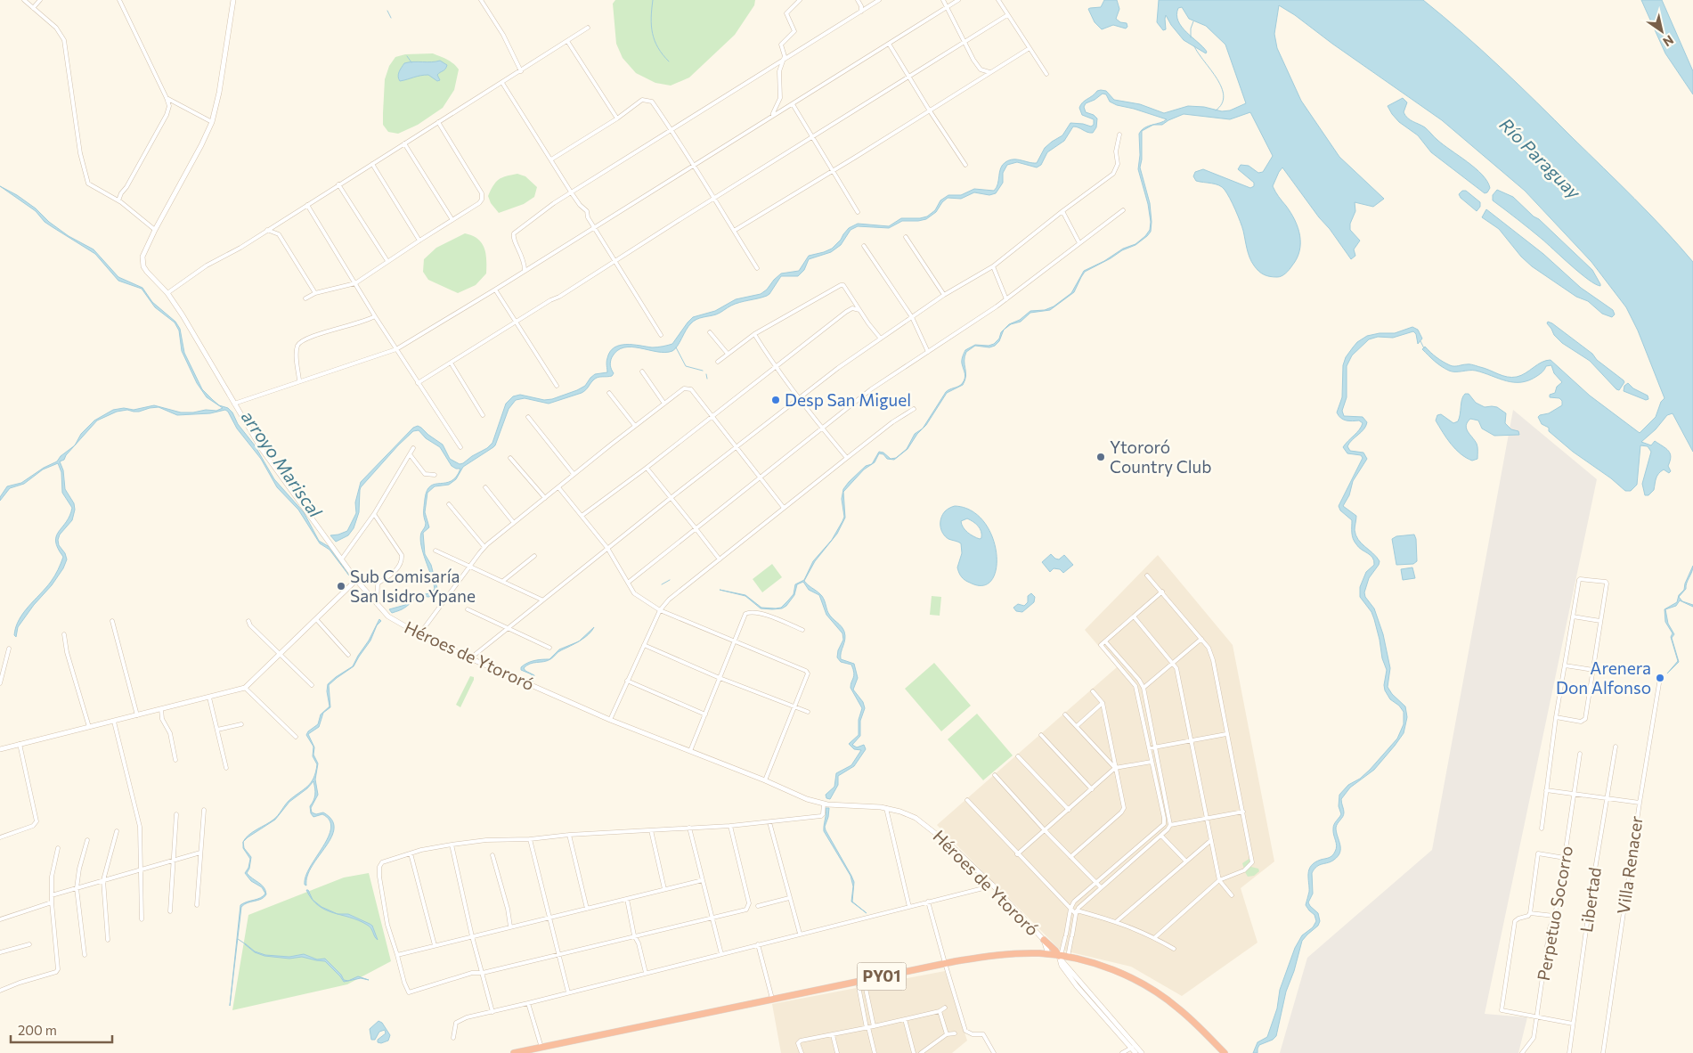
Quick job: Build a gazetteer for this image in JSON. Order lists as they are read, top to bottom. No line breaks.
{"streets":{"highway":["PY01"],"main road":["Héroes de Ytororó"],"street":["Villa Renacer","Libertad","Perpetuo Socorro"]},"crossings":[["Héroes de Ytororó","PY01"]],"water":["Río Paraguay","arroyo Mariscal"],"places":["Desp San Miguel","Ytororó Country Club","Sub Comisaría San Isidro Ypane","Arenera Don Alfonso"],"scale_bar":"200 m","north":"bottom right"}
